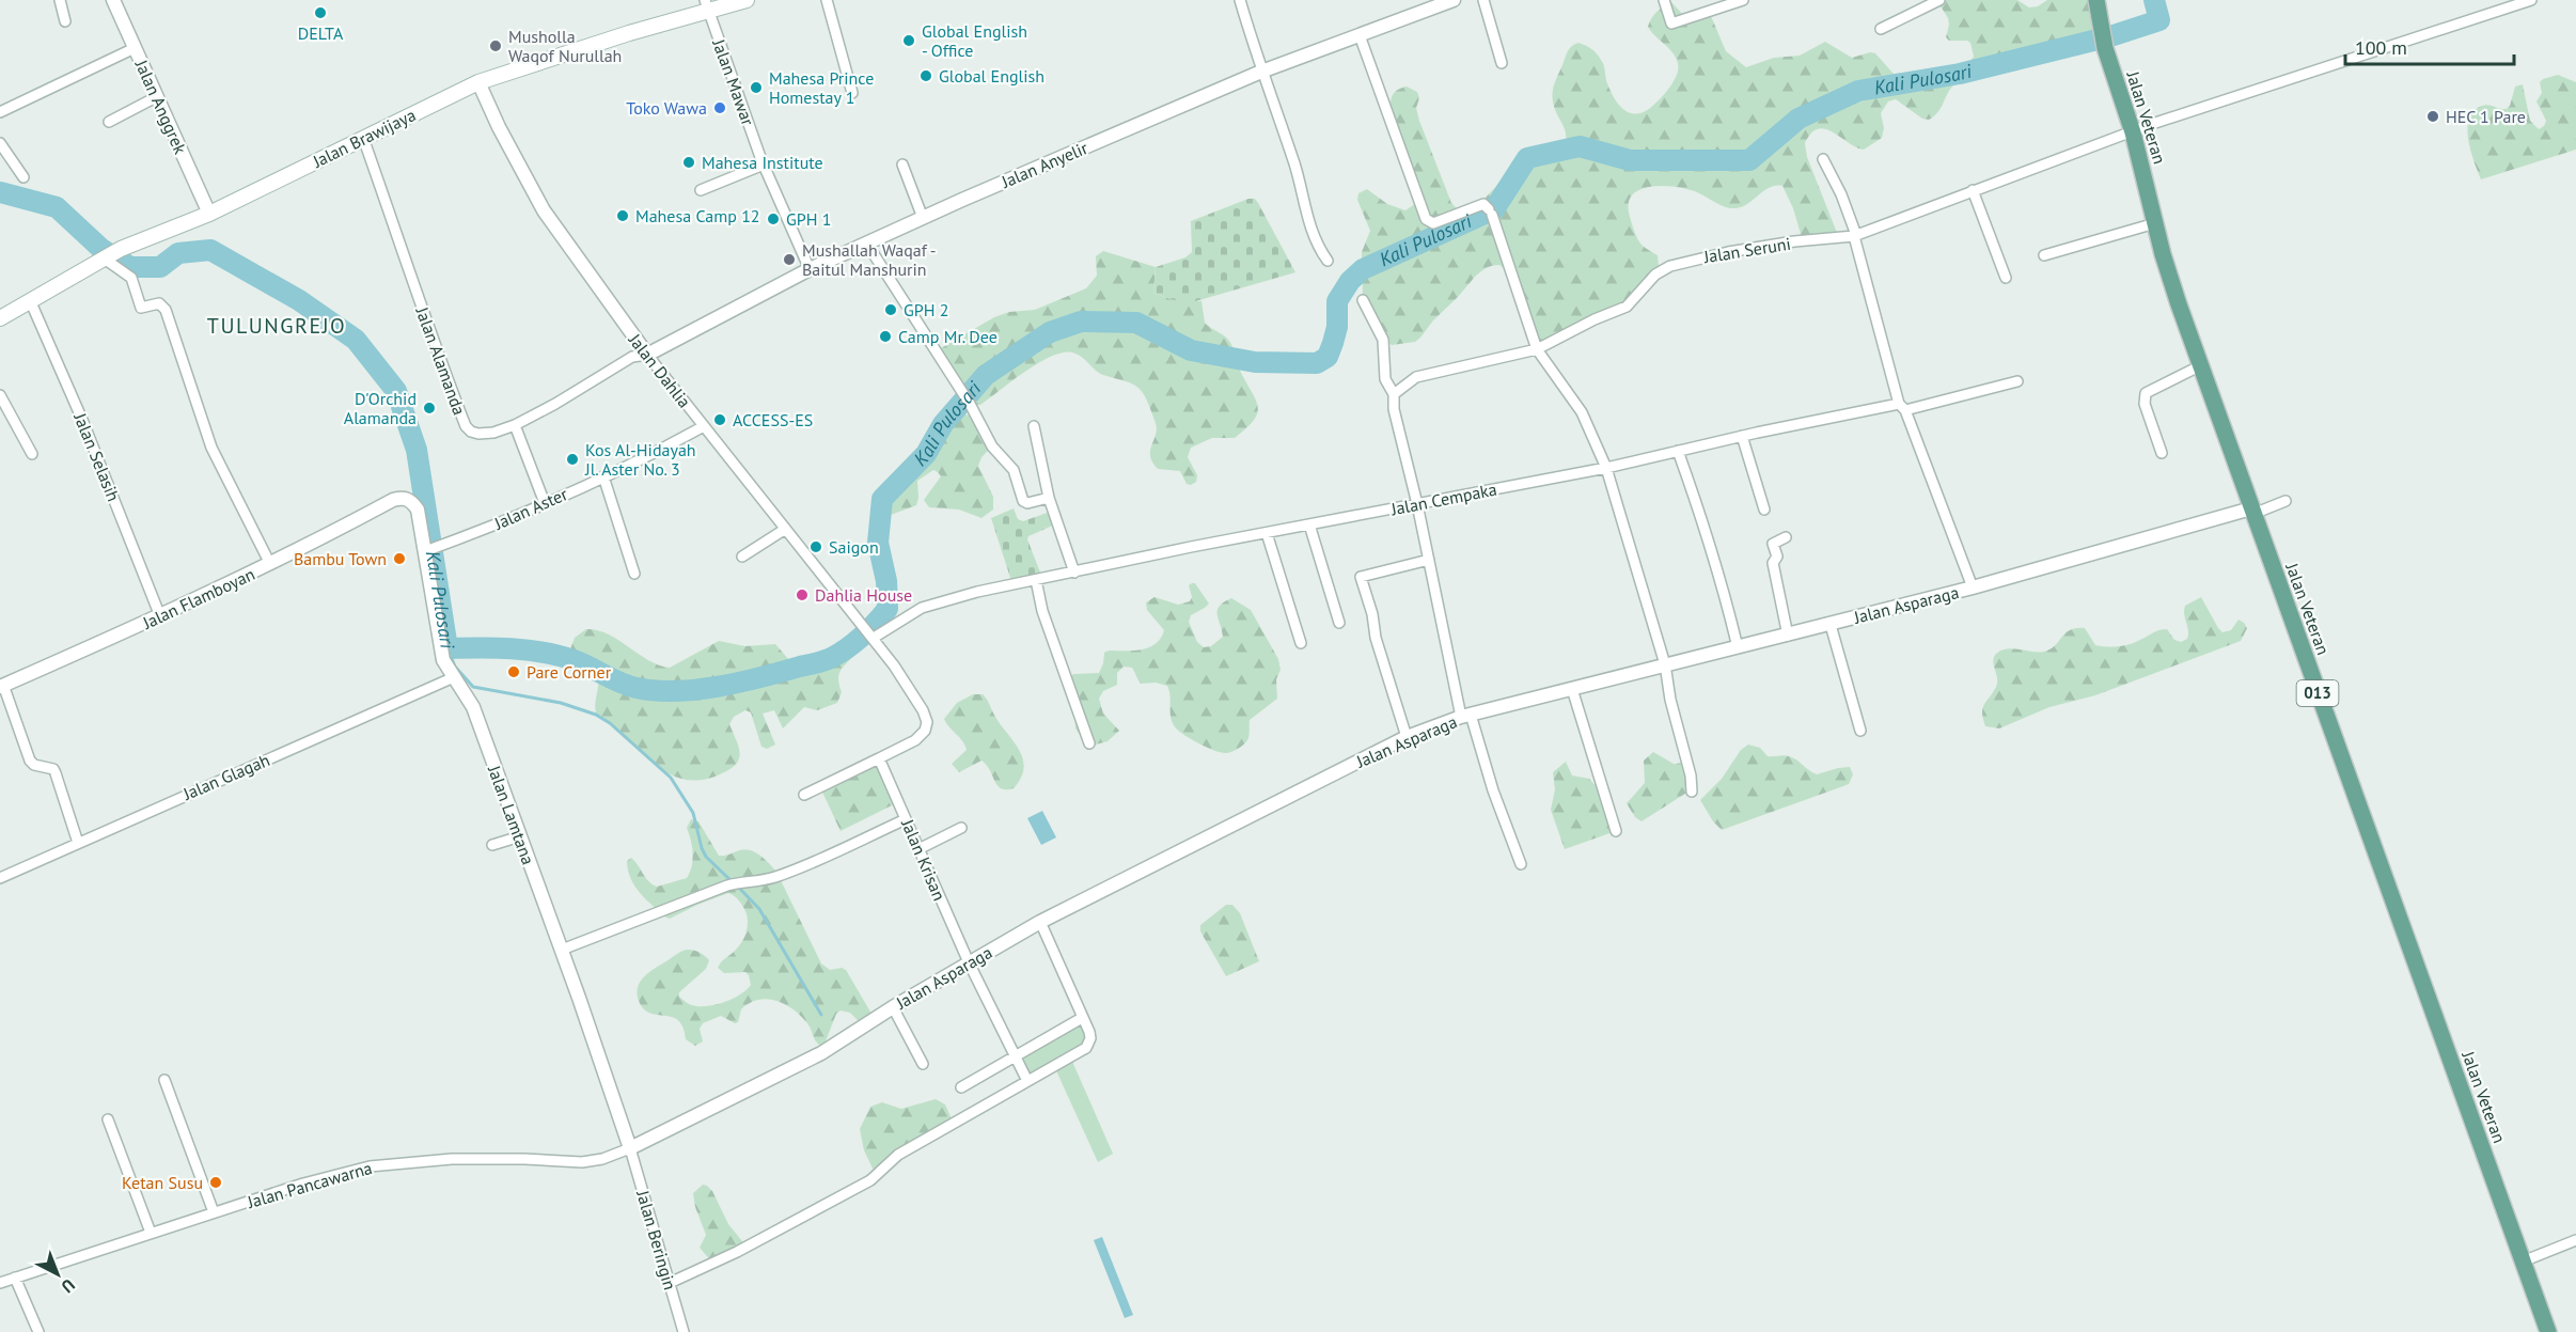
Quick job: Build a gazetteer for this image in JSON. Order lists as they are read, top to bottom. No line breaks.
{"streets":{"main road":["Jalan Veteran","Jalan Brawijaya","013"],"street":["Jalan Mawar","Jalan Anggrek","Jalan Anyelir","Jalan Seruni","Jalan Alamanda","Jalan Dahlia","Jalan Selasih","Jalan Cempaka","Jalan Aster","Jalan Flamboyan","Jalan Asparaga","Jalan Glagah","Jalan Lamtana","Jalan Krisan","Jalan Pancawarna","Jalan Beringin"]},"crossings":[["Jalan Mawar","Jalan Brawijaya"],["Jalan Mawar","Jalan Anyelir"],["Jalan Anggrek","Jalan Brawijaya"],["Jalan Veteran","Jalan Seruni"],["Jalan Veteran","Jalan Asparaga"],["Jalan Brawijaya","Jalan Alamanda"],["Jalan Brawijaya","Jalan Dahlia"],["Jalan Brawijaya","Jalan Selasih"],["Jalan Anyelir","Jalan Alamanda"],["Jalan Anyelir","Jalan Dahlia"],["Jalan Alamanda","Jalan Dahlia"],["Jalan Dahlia","Jalan Cempaka"],["Jalan Dahlia","Jalan Aster"],["Jalan Selasih","Jalan Flamboyan"],["Jalan Aster","Jalan Lamtana"],["Jalan Flamboyan","Jalan Lamtana"],["Jalan Asparaga","Jalan Lamtana"],["Jalan Asparaga","Jalan Krisan"],["Jalan Asparaga","Jalan Pancawarna"],["Jalan Asparaga","Jalan Beringin"],["Jalan Glagah","Jalan Lamtana"],["Jalan Lamtana","Jalan Pancawarna"],["Jalan Lamtana","Jalan Beringin"],["Jalan Pancawarna","Jalan Beringin"]],"districts":["TULUNGREJO"],"water":["Kali Pulosari"],"places":["DELTA","Global English - Office","Musholla Waqof Nurullah","Global English","Mahesa Prince Homestay 1","Toko Wawa","HEC 1 Pare","Mahesa Institute","Mahesa Camp 12","GPH 1","Mushallah Waqaf - Baitul Manshurin","GPH 2","Camp Mr. Dee","D'Orchid Alamanda","ACCESS-ES","Kos Al-Hidayah Jl. Aster No. 3","Saigon","Bambu Town","Dahlia House","Pare Corner","Ketan Susu"],"scale_bar":"100 m","north":"bottom right"}
